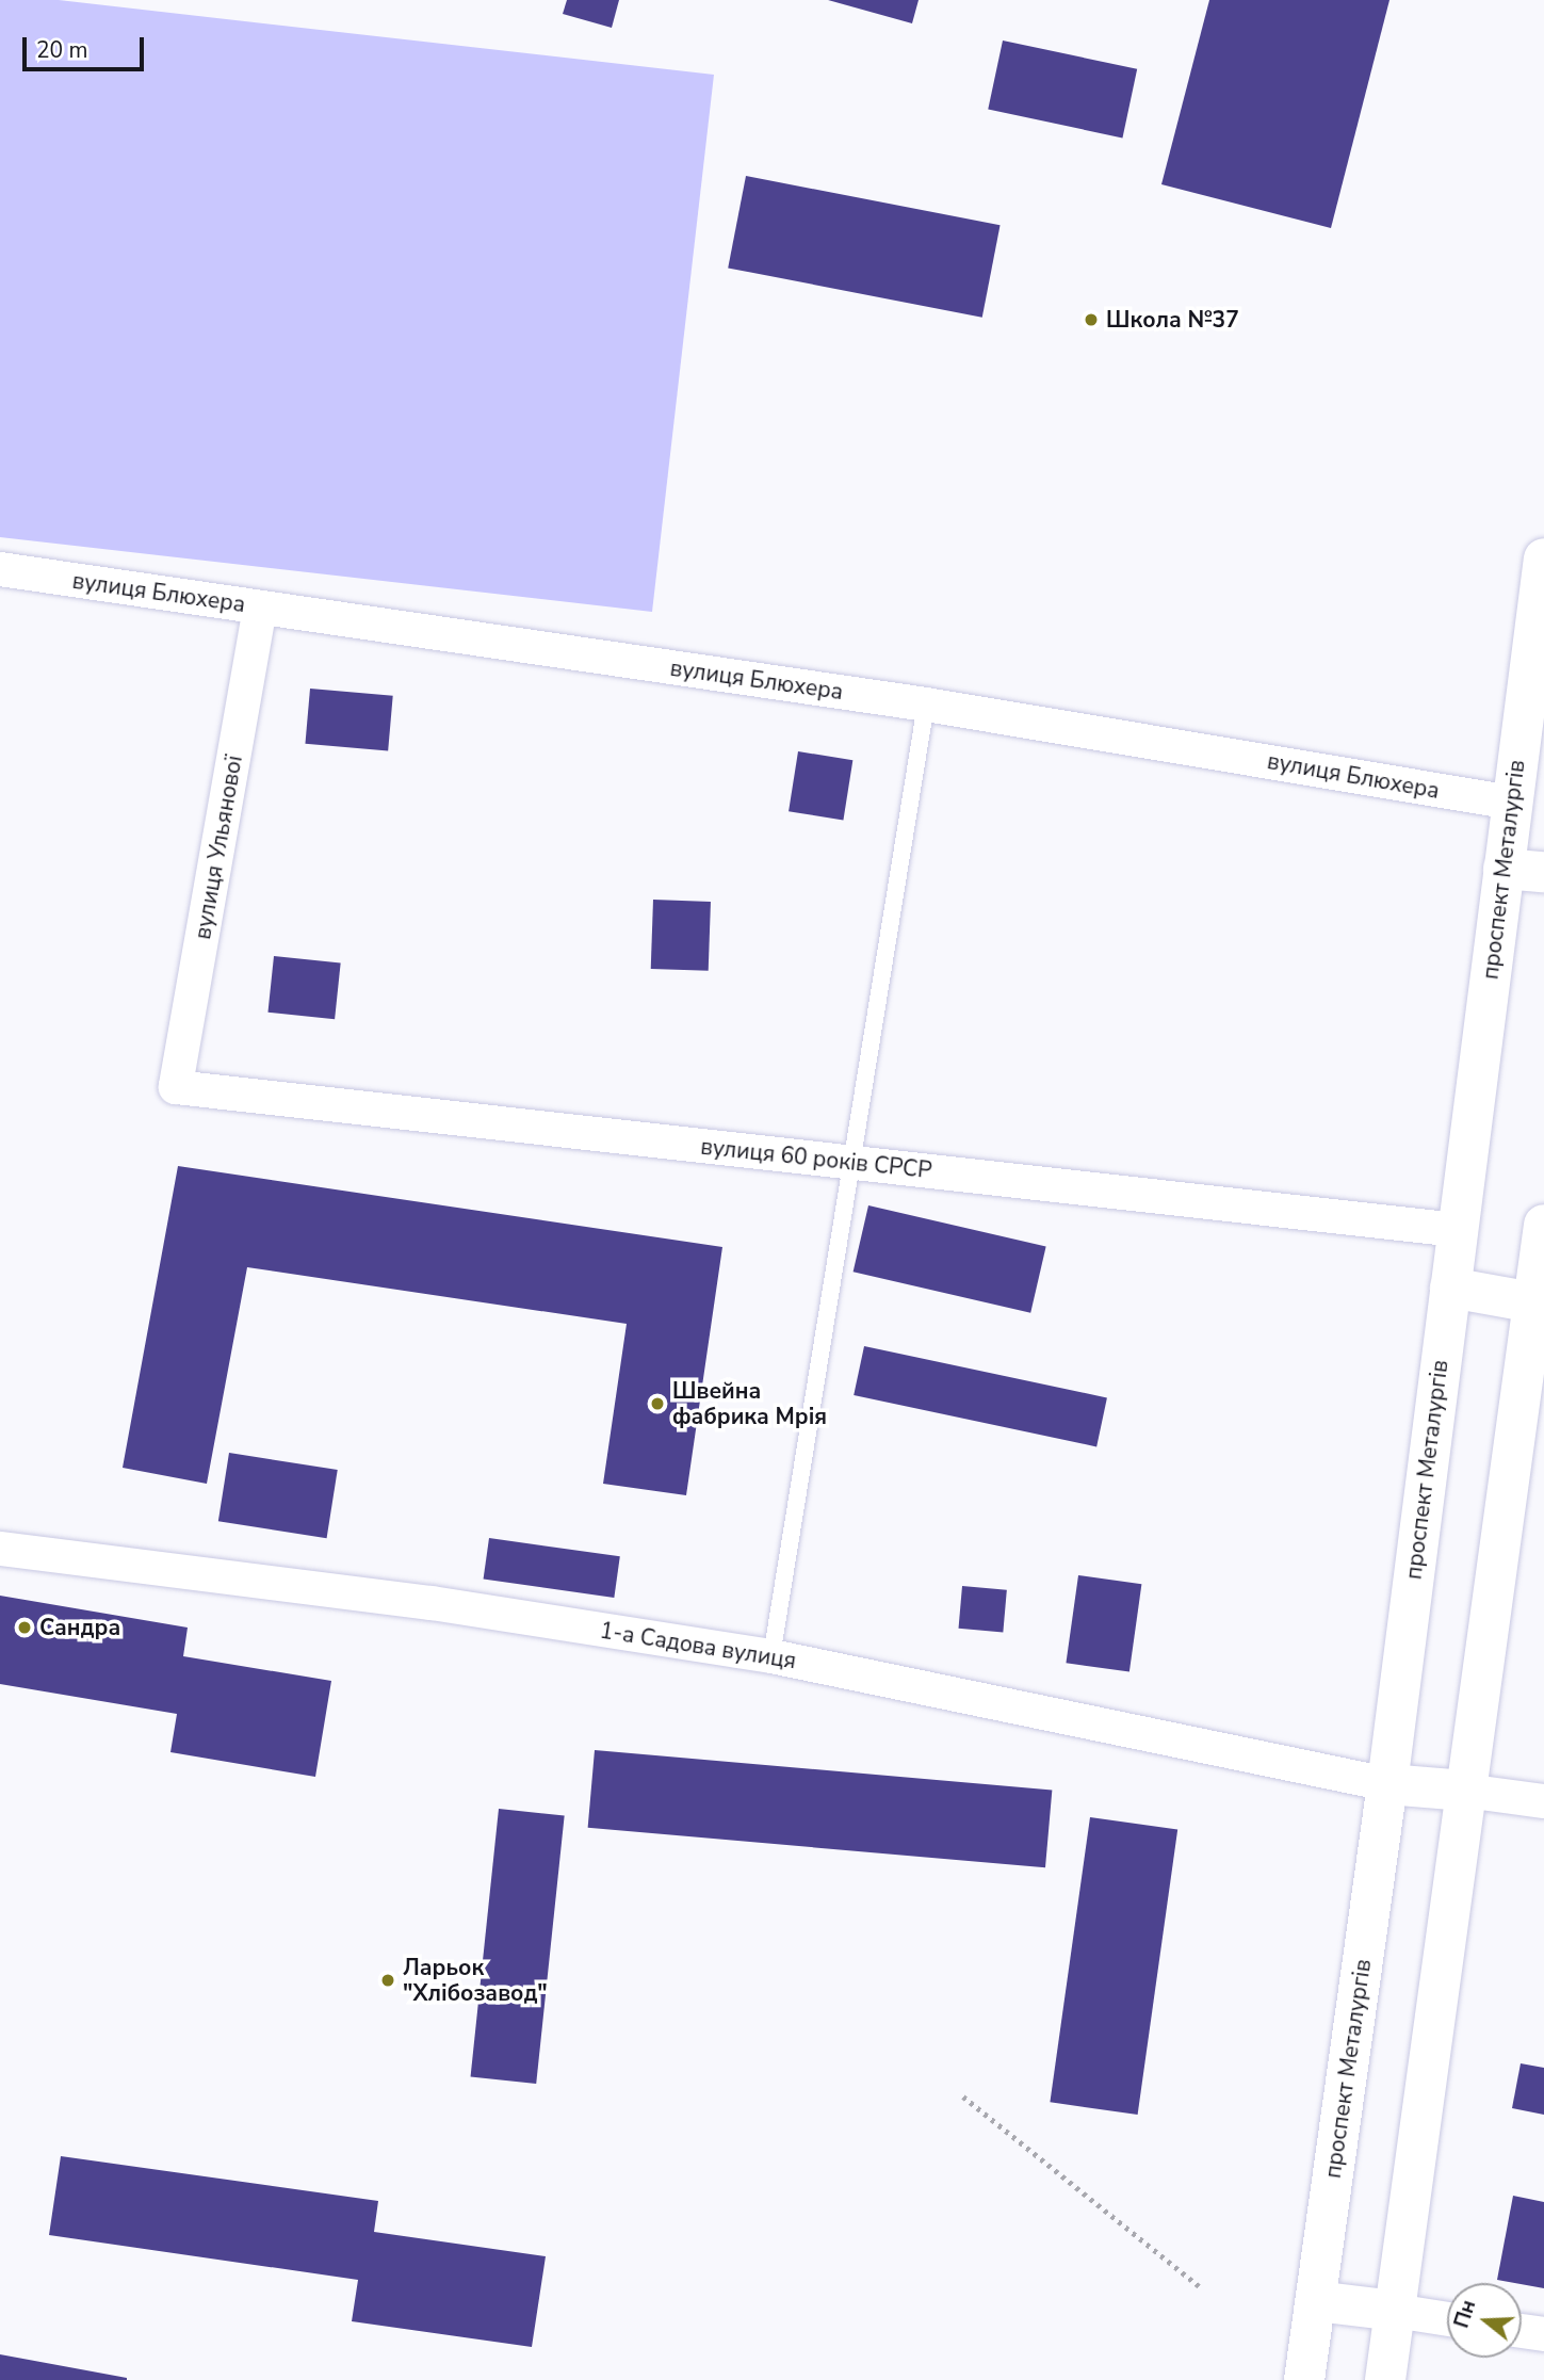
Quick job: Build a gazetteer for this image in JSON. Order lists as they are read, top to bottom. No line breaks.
{"streets":{"street":["вулиця Блюхера","вулиця Ульянової","проспект Металургів","вулиця 60 років СРСР","1-а Садова вулиця"]},"crossings":[["вулиця Блюхера","вулиця Ульянової"],["вулиця Блюхера","проспект Металургів"],["вулиця Ульянової","вулиця 60 років СРСР"],["проспект Металургів","вулиця 60 років СРСР"],["проспект Металургів","1-а Садова вулиця"]],"places":["Школа №37","Швейна фабрика Мрія","Сандра","Ларьок \"Хлібозавод\""],"scale_bar":"20 m","north":"left"}
